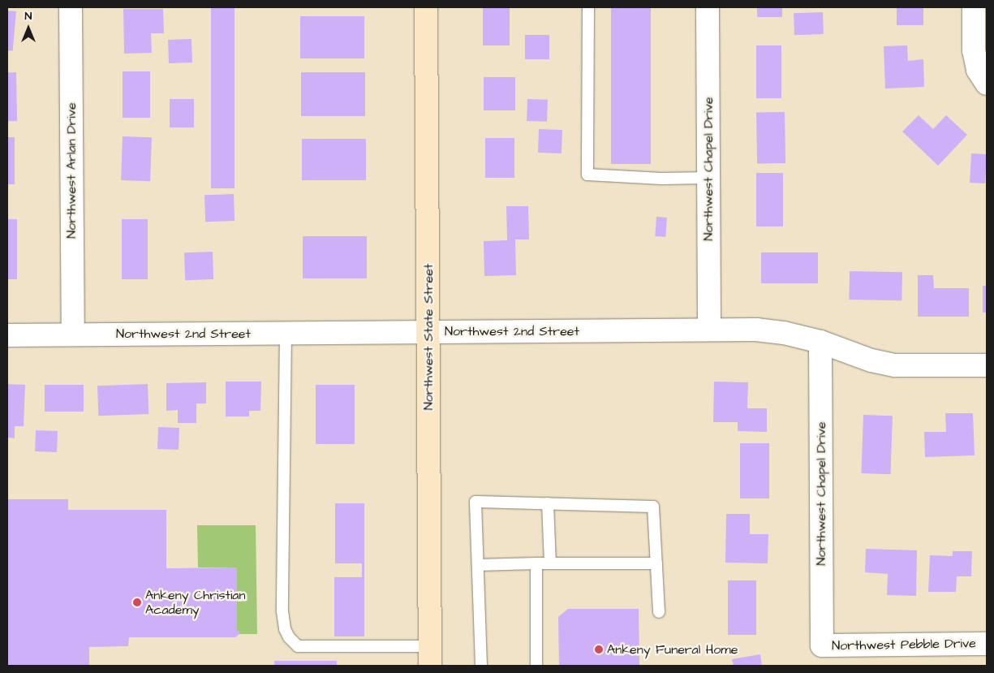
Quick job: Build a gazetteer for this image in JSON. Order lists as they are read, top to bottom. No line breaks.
{"streets":{"main road":["Northwest State Street"],"street":["Northwest Chapel Drive","Northwest Arlan Drive","Northwest 2nd Street","Northwest Pebble Drive"]},"crossings":[["Northwest Chapel Drive","Northwest 2nd Street"],["Northwest Chapel Drive","Northwest Pebble Drive"],["Northwest Arlan Drive","Northwest 2nd Street"],["Northwest 2nd Street","Northwest State Street"]],"places":["Ankeny Christian Academy","Ankeny Funeral Home"],"north":"top"}
